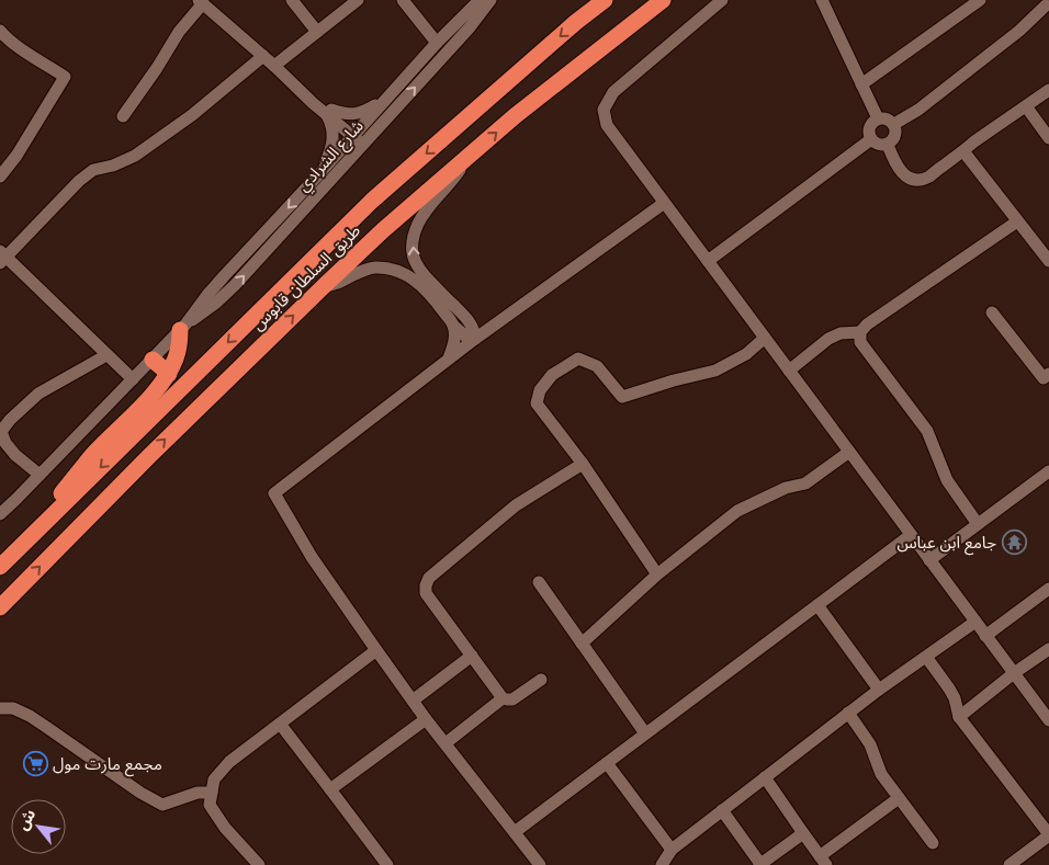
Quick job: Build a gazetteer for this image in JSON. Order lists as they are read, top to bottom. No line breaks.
{"streets":{"highway":["طريق السلطان قابوس"],"street":["شارع الشرادي"]},"places":{"temple":["جامع ابن عباس"],"supermarket":["مجمع مارت مول"]},"north":"top left"}
